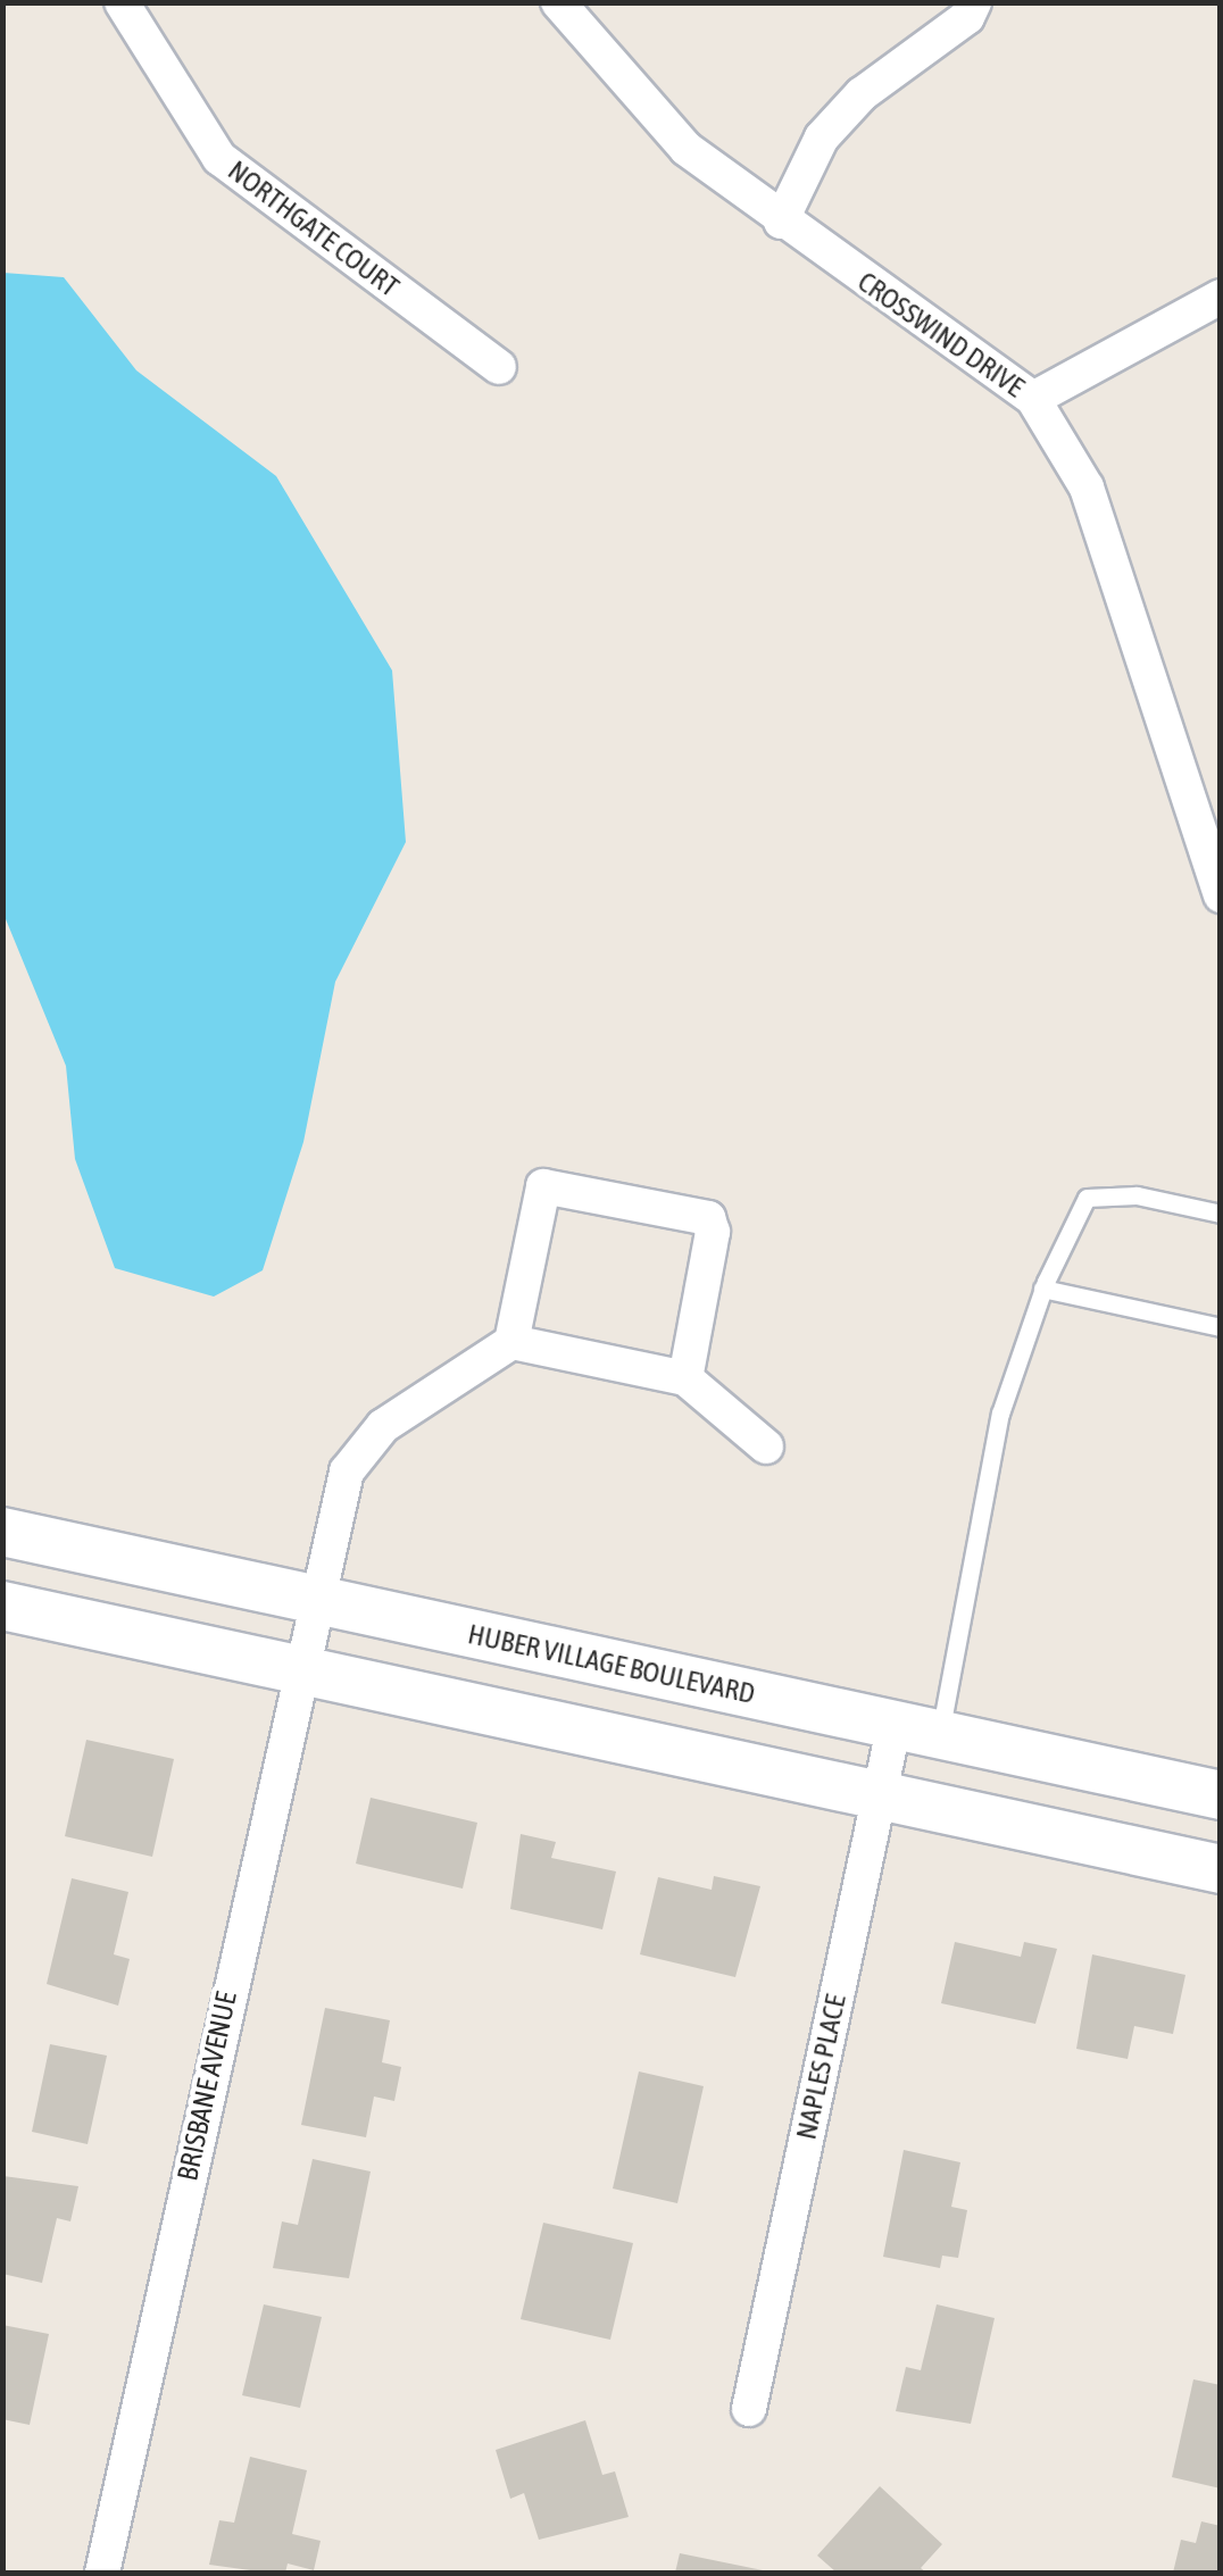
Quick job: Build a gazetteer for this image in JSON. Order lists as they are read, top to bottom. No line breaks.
{"streets":{"street":["NORTHGATE COURT","CROSSWIND DRIVE","HUBER VILLAGE BOULEVARD","NAPLES PLACE","BRISBANE AVENUE"]},"crossings":[["HUBER VILLAGE BOULEVARD","NAPLES PLACE"],["HUBER VILLAGE BOULEVARD","BRISBANE AVENUE"]]}
